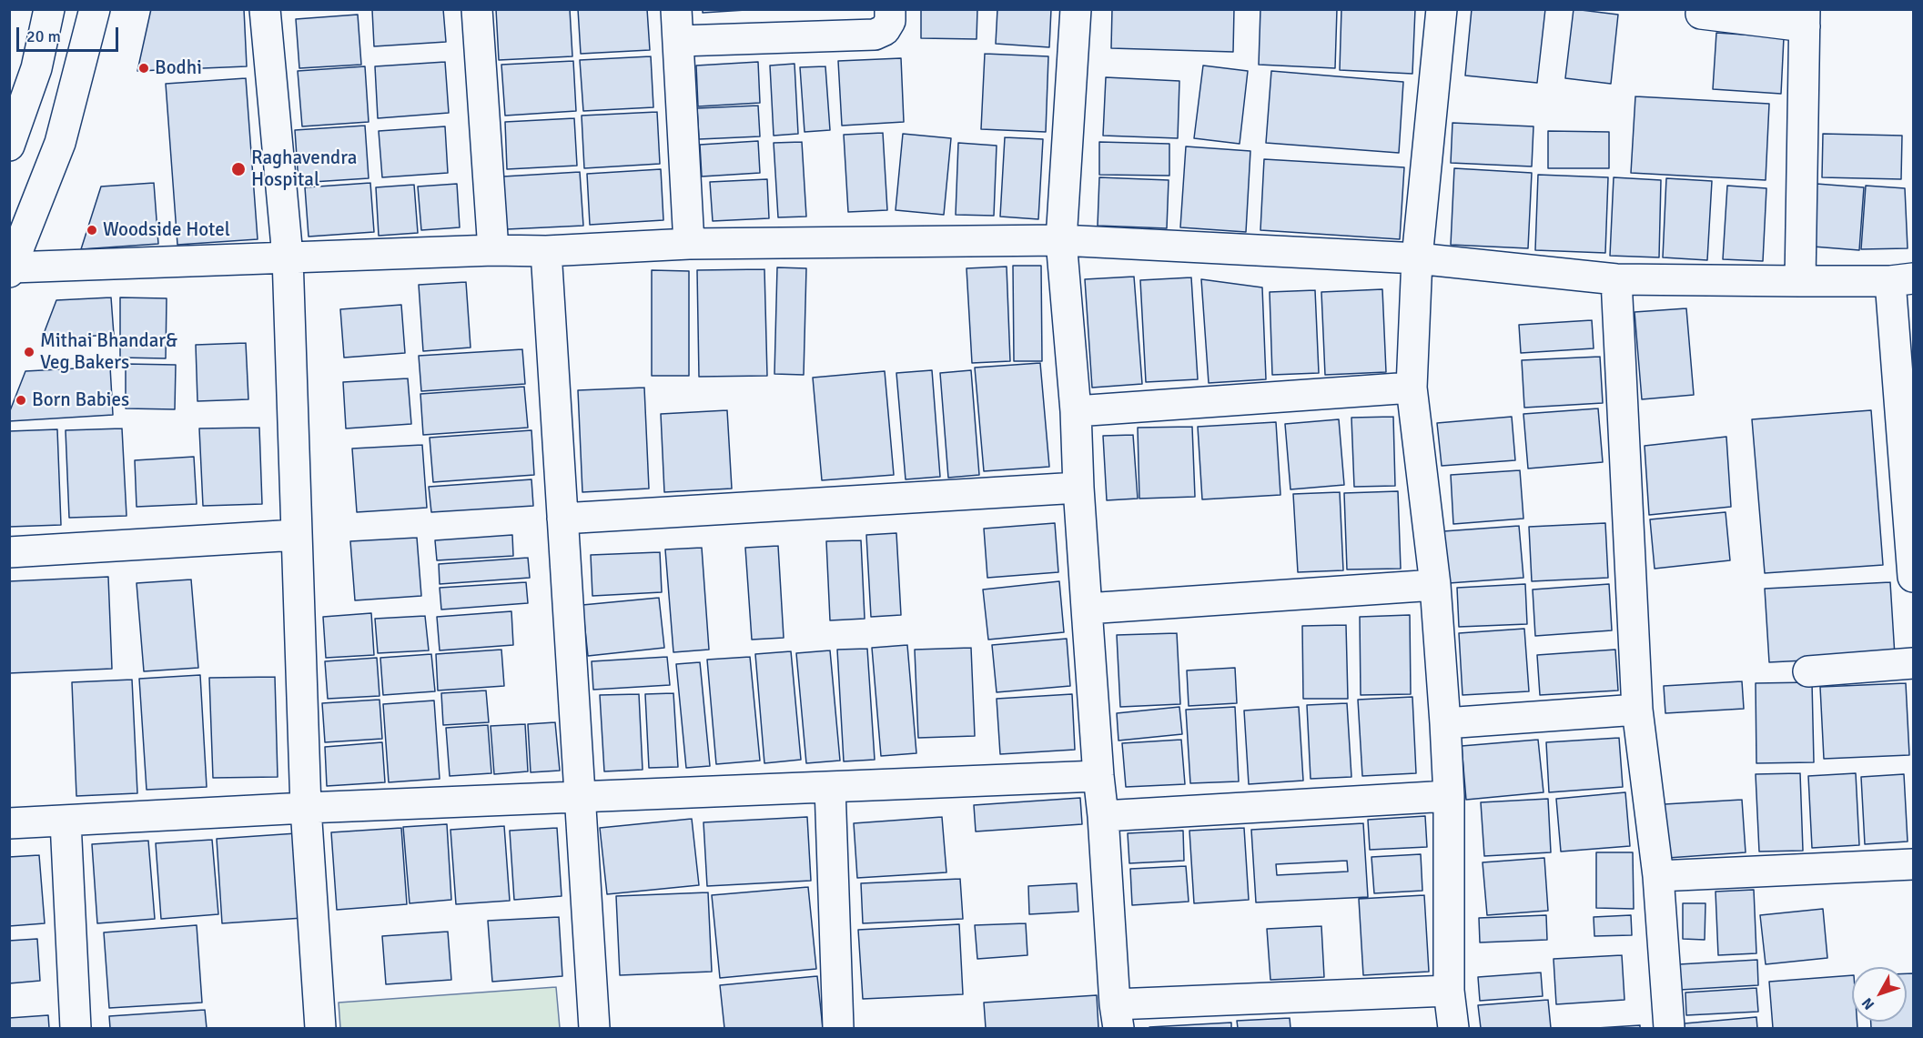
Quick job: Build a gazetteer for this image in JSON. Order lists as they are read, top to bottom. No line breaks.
{"places":["Bodhi","Raghavendra Hospital","Woodside Hotel","Mithai Bhandar& Veg Bakers","Born Babies"],"scale_bar":"20 m","north":"bottom left"}
